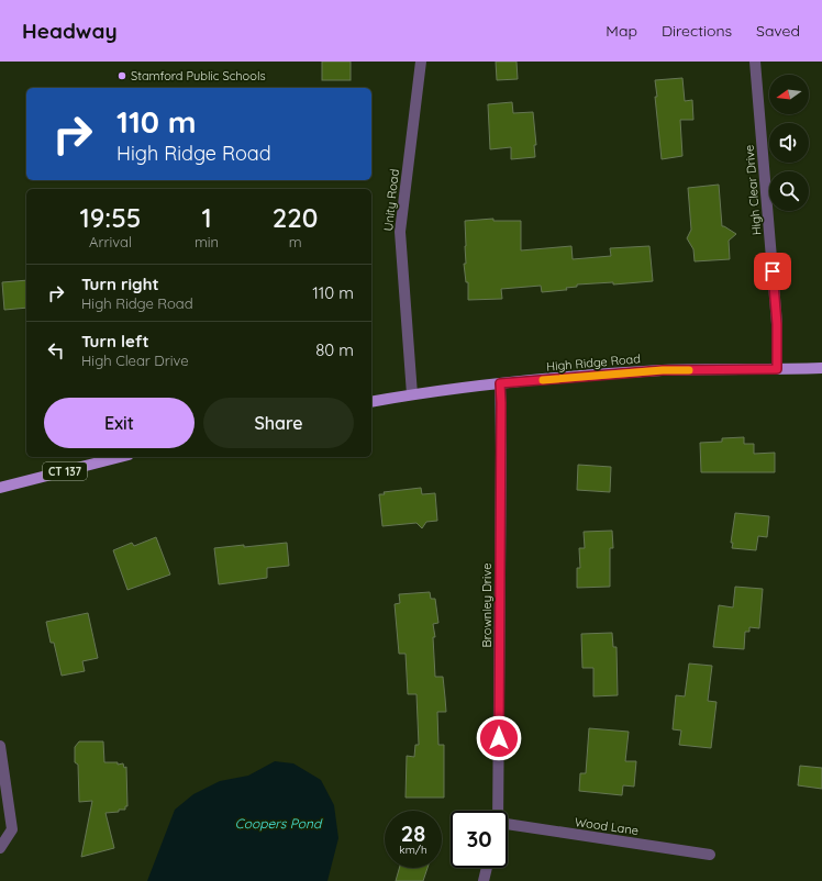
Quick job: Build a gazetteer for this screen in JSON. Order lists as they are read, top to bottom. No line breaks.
{"streets":{"main road":["High Ridge Road","CT 137"],"street":["High Clear Drive","Unity Road","Brownley Drive","Wood Lane"]},"crossings":[["High Clear Drive","High Ridge Road"],["Unity Road","High Ridge Road"],["High Ridge Road","Brownley Drive"]],"water":["Coopers Pond"],"places":["Stamford Public Schools"],"north":"left","page":{"header":"Headway","nav":["Map","Directions","Saved"],"turn":["110 m","High Ridge Road"],"eta":["19:55","Arrival","1","min","220","m"],"list":[{"name":"Turn right","note":"High Ridge Road","value":"110 m"},{"name":"Turn left","note":"High Clear Drive","value":"80 m"}],"buttons":["Exit","Share"],"speed":"28 km/h","limit":"30"}}
